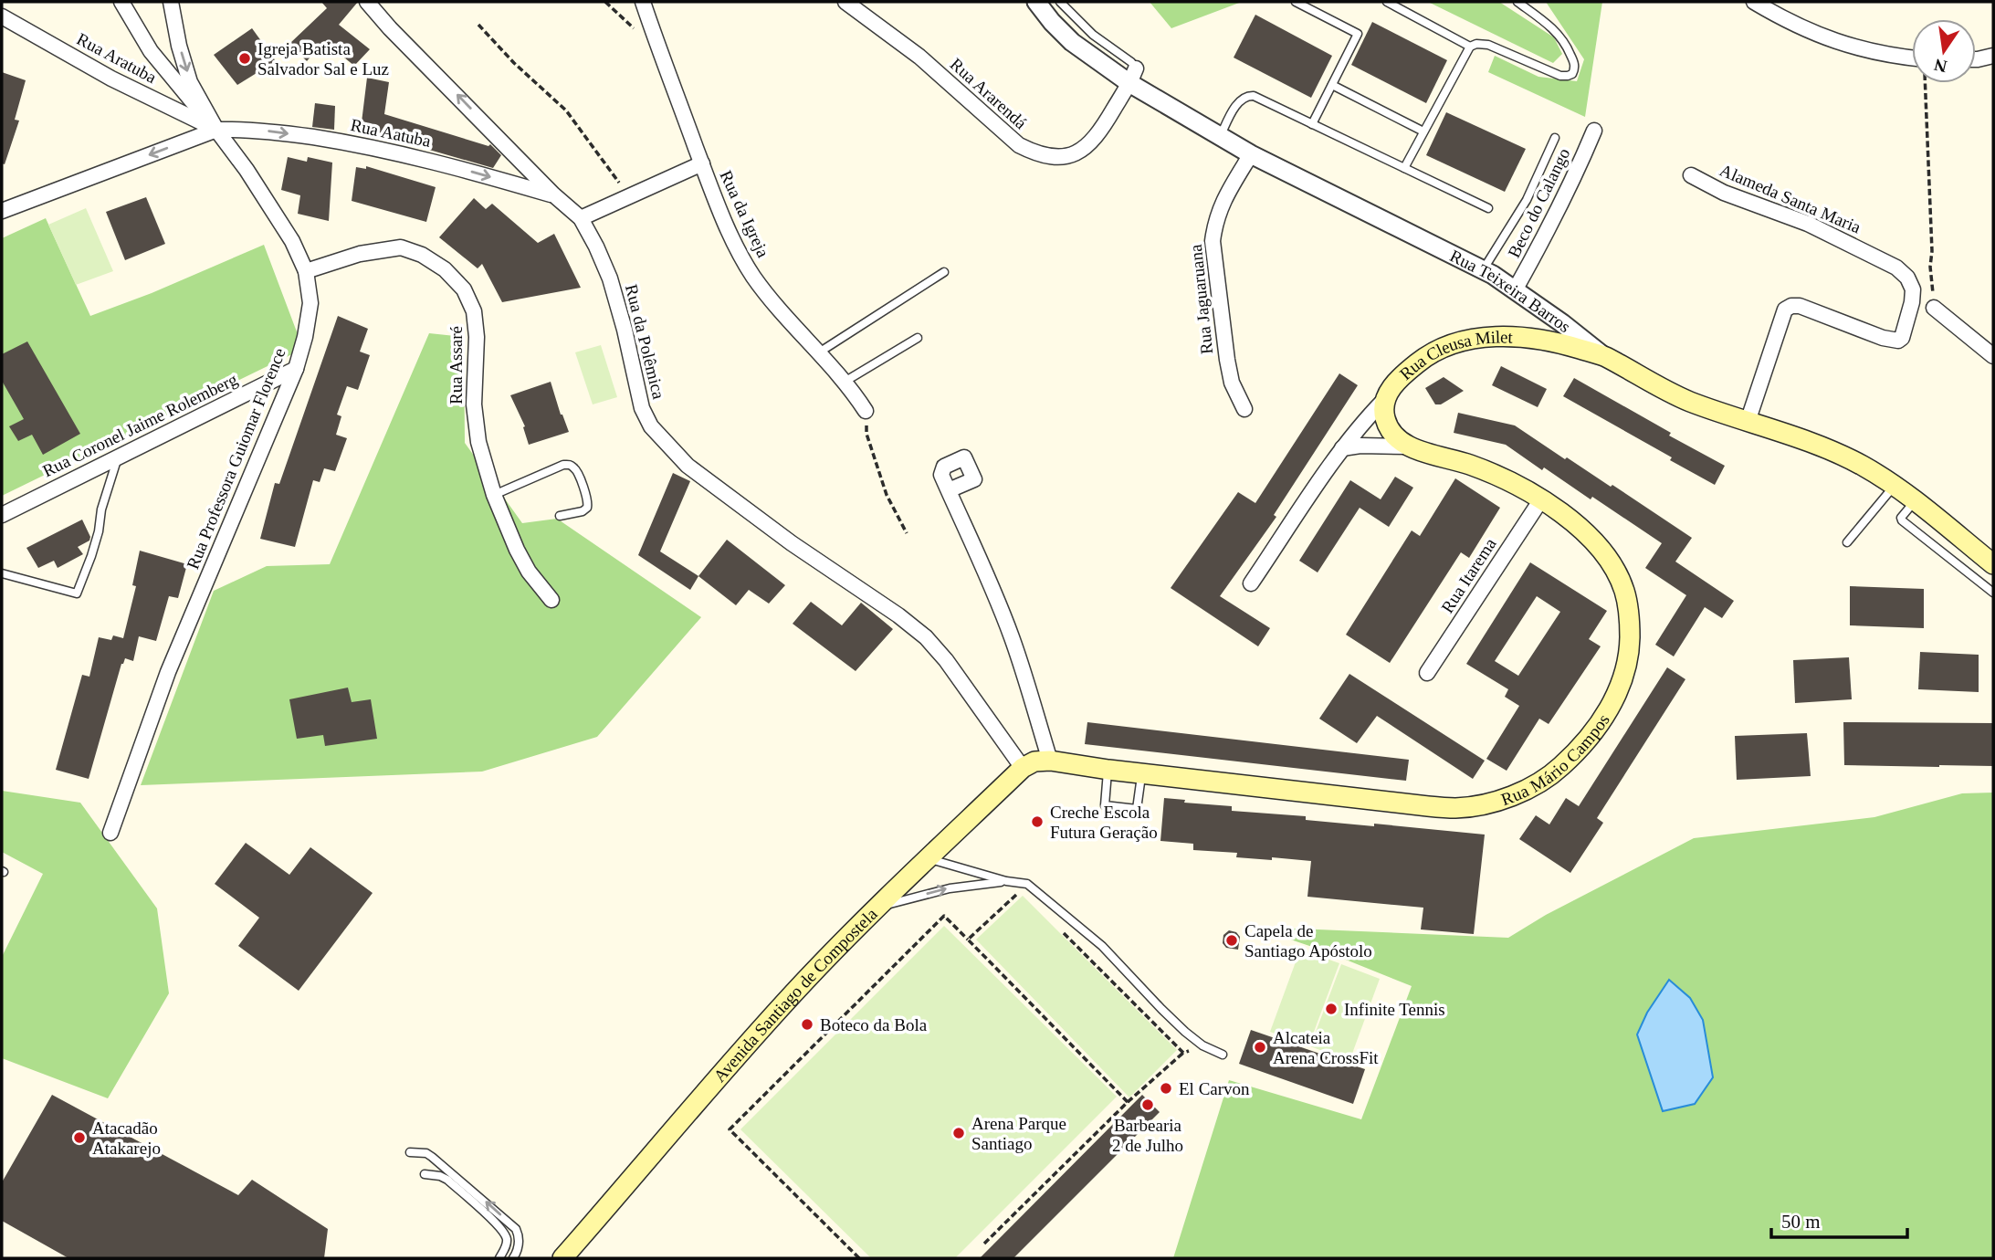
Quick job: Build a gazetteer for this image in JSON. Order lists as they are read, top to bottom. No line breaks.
{"streets":{"main road":["Rua Teixeira Barros","Rua Cleusa Milet","Rua Mário Campos","Avenida Santiago de Compostela"],"street":["Rua Aratuba","Rua Ararendá","Rua Aatuba","Alameda Santa Maria","Beco do Calango","Rua da Igreja","Rua Jaguaruana","Rua da Polêmica","Rua Assaré","Rua Coronel Jaime Rolemberg","Rua Professora Guiomar Florence","Rua Itarema"]},"crossings":[["Rua Aratuba","Rua Aatuba"],["Rua Aratuba","Rua Professora Guiomar Florence"],["Rua Ararendá","Rua Teixeira Barros"],["Rua Aatuba","Rua da Polêmica"],["Rua Aatuba","Rua Professora Guiomar Florence"],["Alameda Santa Maria","Rua Teixeira Barros"],["Beco do Calango","Rua Teixeira Barros"],["Rua Teixeira Barros","Rua Jaguaruana"],["Rua Teixeira Barros","Rua Cleusa Milet"],["Rua da Polêmica","Avenida Santiago de Compostela"],["Rua Assaré","Rua Professora Guiomar Florence"],["Rua Coronel Jaime Rolemberg","Rua Professora Guiomar Florence"],["Rua Itarema","Rua Mário Campos"],["Rua Mário Campos","Avenida Santiago de Compostela"]],"one_way":["Rua Aatuba"],"places":["Igreja Batista Salvador Sal e Luz","Creche Escola Futura Geração","Capela de Santiago Apóstolo","Infinite Tennis","Boteco da Bola","Alcateia Arena CrossFit","El Carvon","Barbearia 2 de Julho","Arena Parque Santiago","Atacadão Atakarejo"],"scale_bar":"50 m","north":"bottom"}
